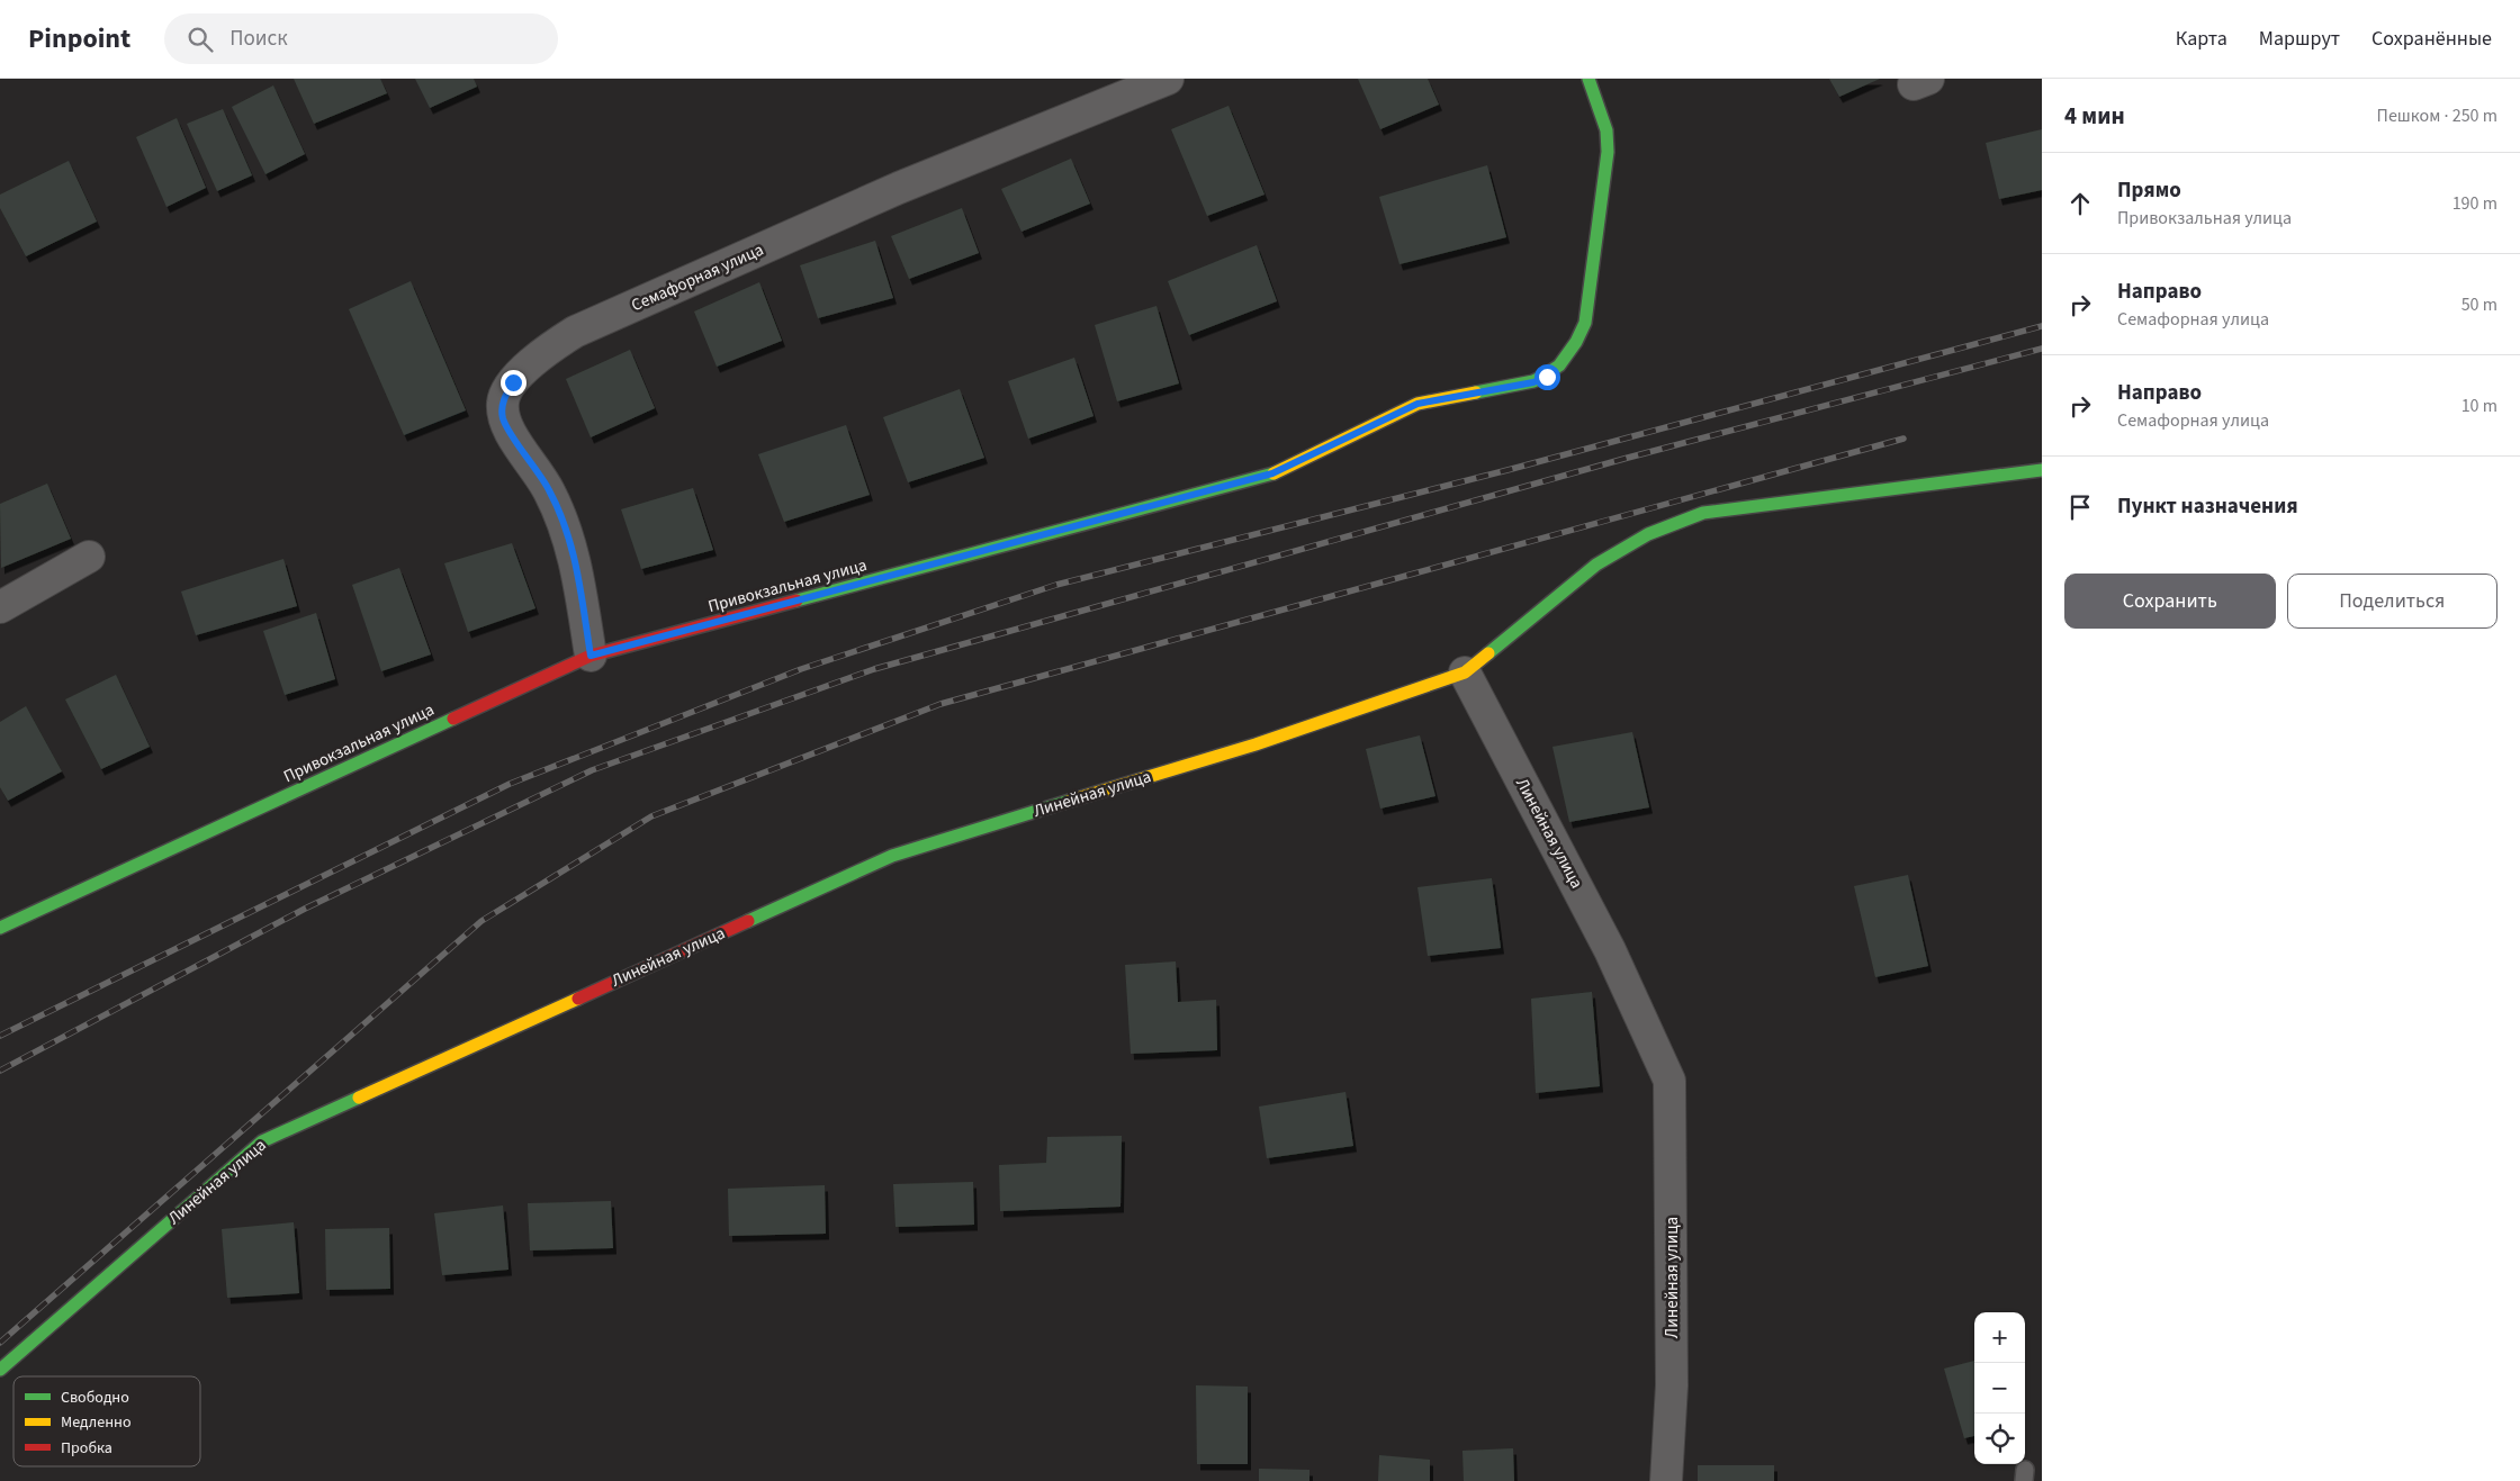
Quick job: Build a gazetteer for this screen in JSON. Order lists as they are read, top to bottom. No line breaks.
{"streets":{"street":["Семафорная улица","Привокзальная улица","Линейная улица"]},"crossings":[["Семафорная улица","Привокзальная улица"]],"legend":["Свободно","Медленно","Пробка"],"page":{"header":"Pinpoint","search":"Поиск","nav":["Карта","Маршрут","Сохранённые"],"heading":["4 мин","Пешком · 250 m"],"list":[["Прямо","Привокзальная улица","190 m"],["Направо","Семафорная улица","50 m"],["Направо","Семафорная улица","10 m"],"Пункт назначения"],"buttons":["Сохранить","Поделиться"],"map_buttons":["+","−"]}}
